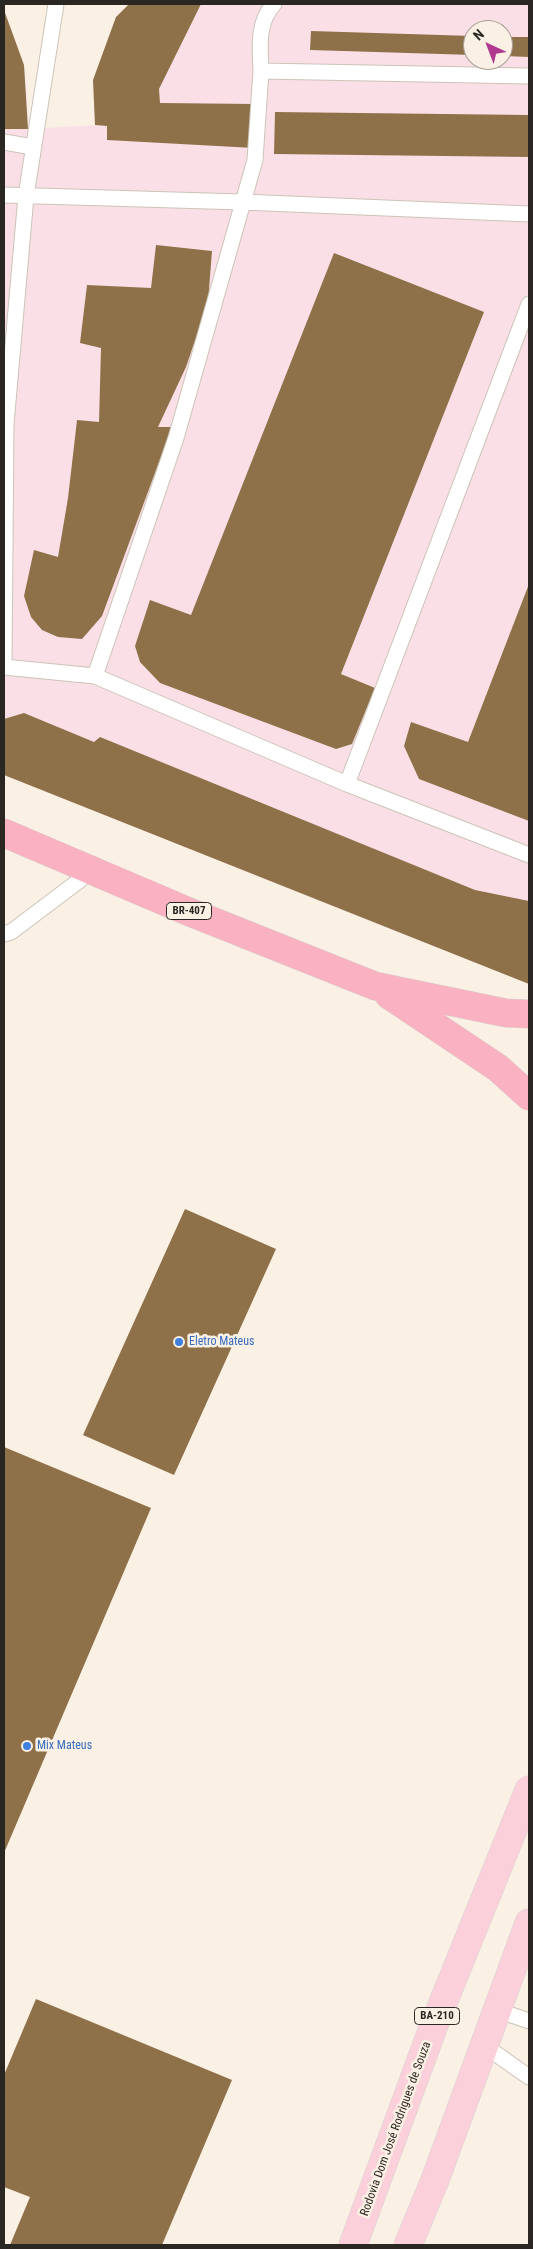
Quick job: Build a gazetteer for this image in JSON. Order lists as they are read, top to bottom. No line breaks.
{"streets":{"highway":["BR-407"],"main road":["BA-210","Rodovia Dom José Rodrigues de Souza"]},"places":["Eletro Mateus","Mix Mateus"],"north":"top left"}
